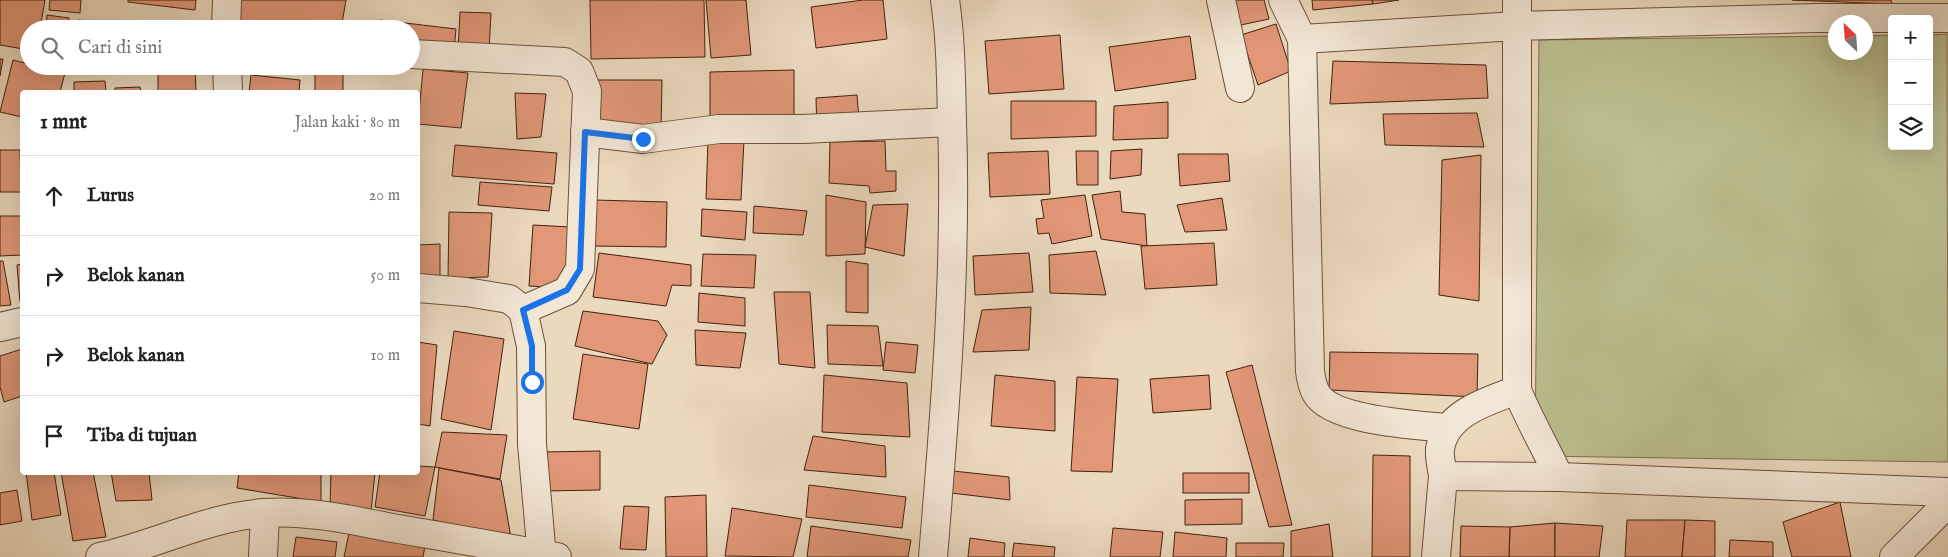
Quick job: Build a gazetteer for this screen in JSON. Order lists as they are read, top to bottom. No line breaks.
{"north":"top left","page":{"map_buttons":["+","−"],"search":"Cari di sini","heading":["1 mnt","Jalan kaki · 80 m"],"list":[["Lurus","20 m"],["Belok kanan","50 m"],["Belok kanan","10 m"],"Tiba di tujuan"]}}
